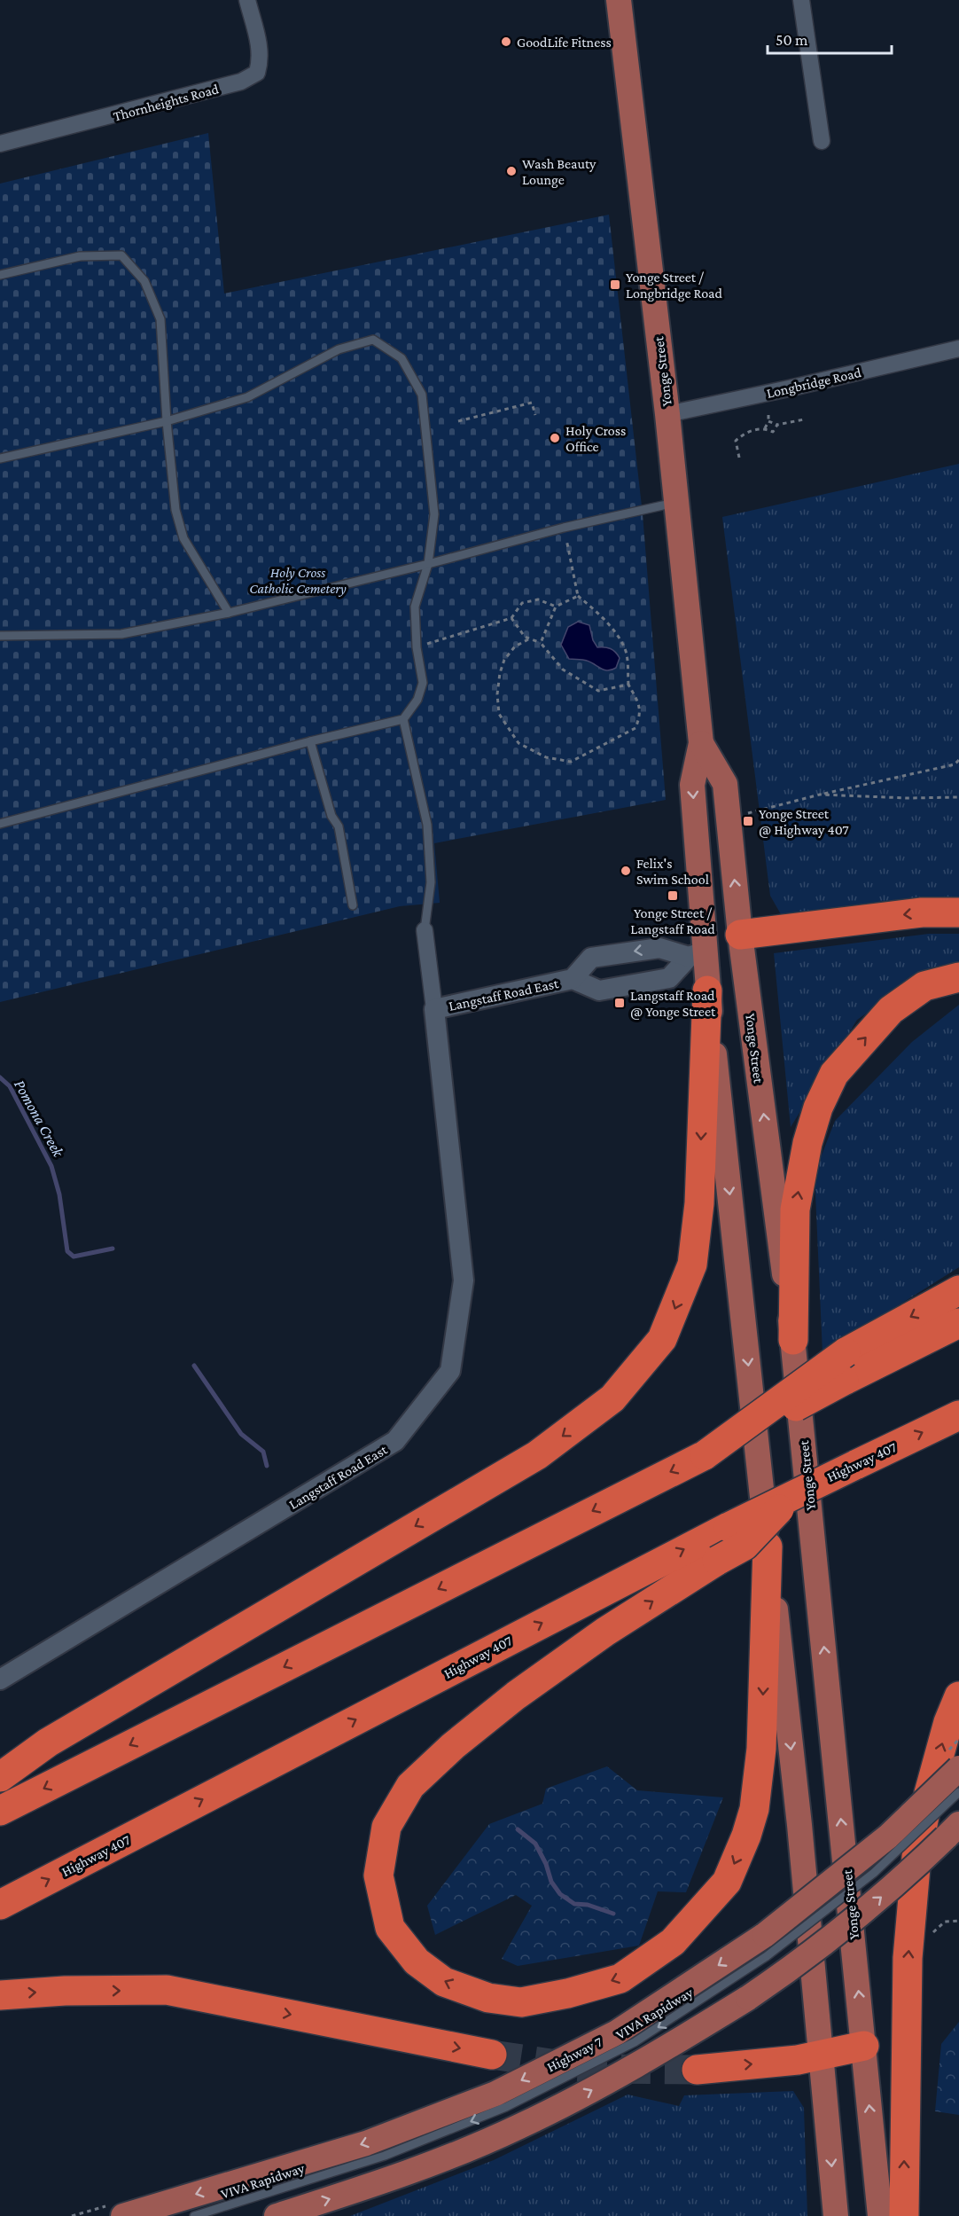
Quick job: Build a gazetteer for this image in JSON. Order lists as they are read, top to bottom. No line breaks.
{"streets":{"highway":["Highway 407"],"main road":["Yonge Street","Highway 7"],"street":["Thornheights Road","Longbridge Road","Langstaff Road East"],"lane":["VIVA Rapidway"]},"crossings":[["Yonge Street","Longbridge Road"],["Yonge Street","Langstaff Road East"],["VIVA Rapidway","Highway 7"]],"one_way":["VIVA Rapidway"],"water":["Pomona Creek"],"parks":["Holy Cross Catholic Cemetery"],"places":{"other":["GoodLife Fitness","Wash Beauty Lounge","Holy Cross Office","Felix's Swim School"],"transit":["Yonge Street / Longbridge Road","Yonge Street @ Highway 407","Yonge Street / Langstaff Road","Langstaff Road @ Yonge Street"]},"scale_bar":"50 m"}
